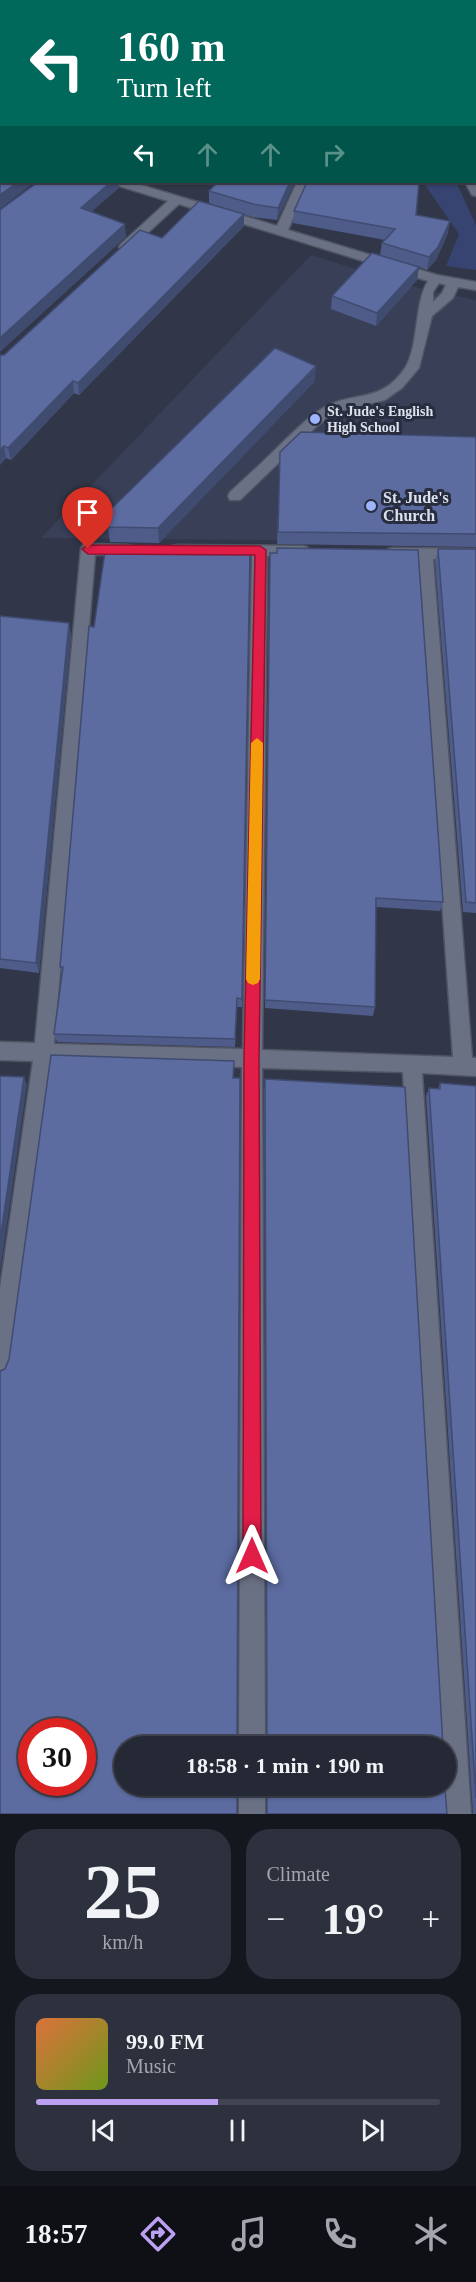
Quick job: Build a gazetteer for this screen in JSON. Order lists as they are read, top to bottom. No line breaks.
{"places":["St. Jude's English High School","St. Jude's Church"],"page":{"turn":["160 m","Turn left"],"limit":"30","trip":"18:58 · 1 min · 190 m","tile":[["25","km/h"],"Climate"],"heat":["−","19°","+"],"song":["99.0 FM","Music"],"tabs":"18:57"}}
